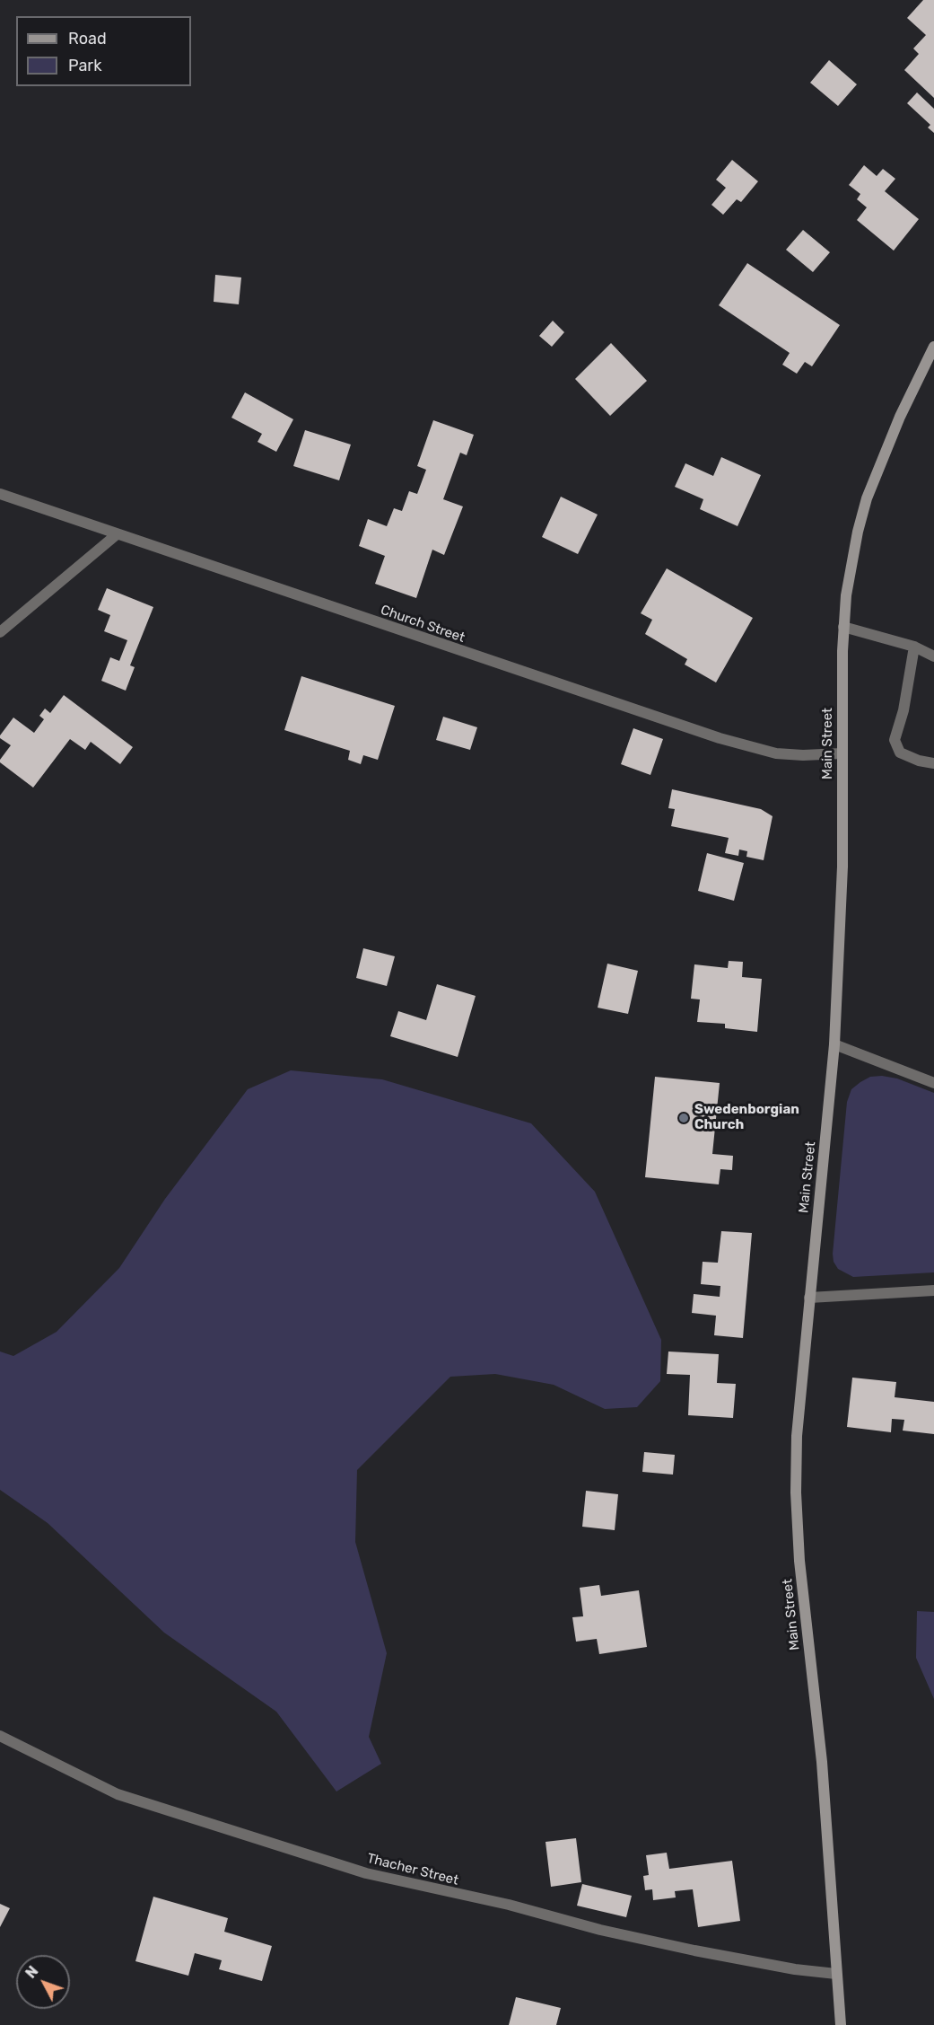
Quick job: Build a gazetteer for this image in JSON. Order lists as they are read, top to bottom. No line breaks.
{"streets":{"main road":["Main Street"],"street":["Church Street","Thacher Street"]},"crossings":[["Church Street","Main Street"],["Main Street","Thacher Street"]],"places":["Swedenborgian Church"],"legend":["Road","Park"],"north":"top left"}
